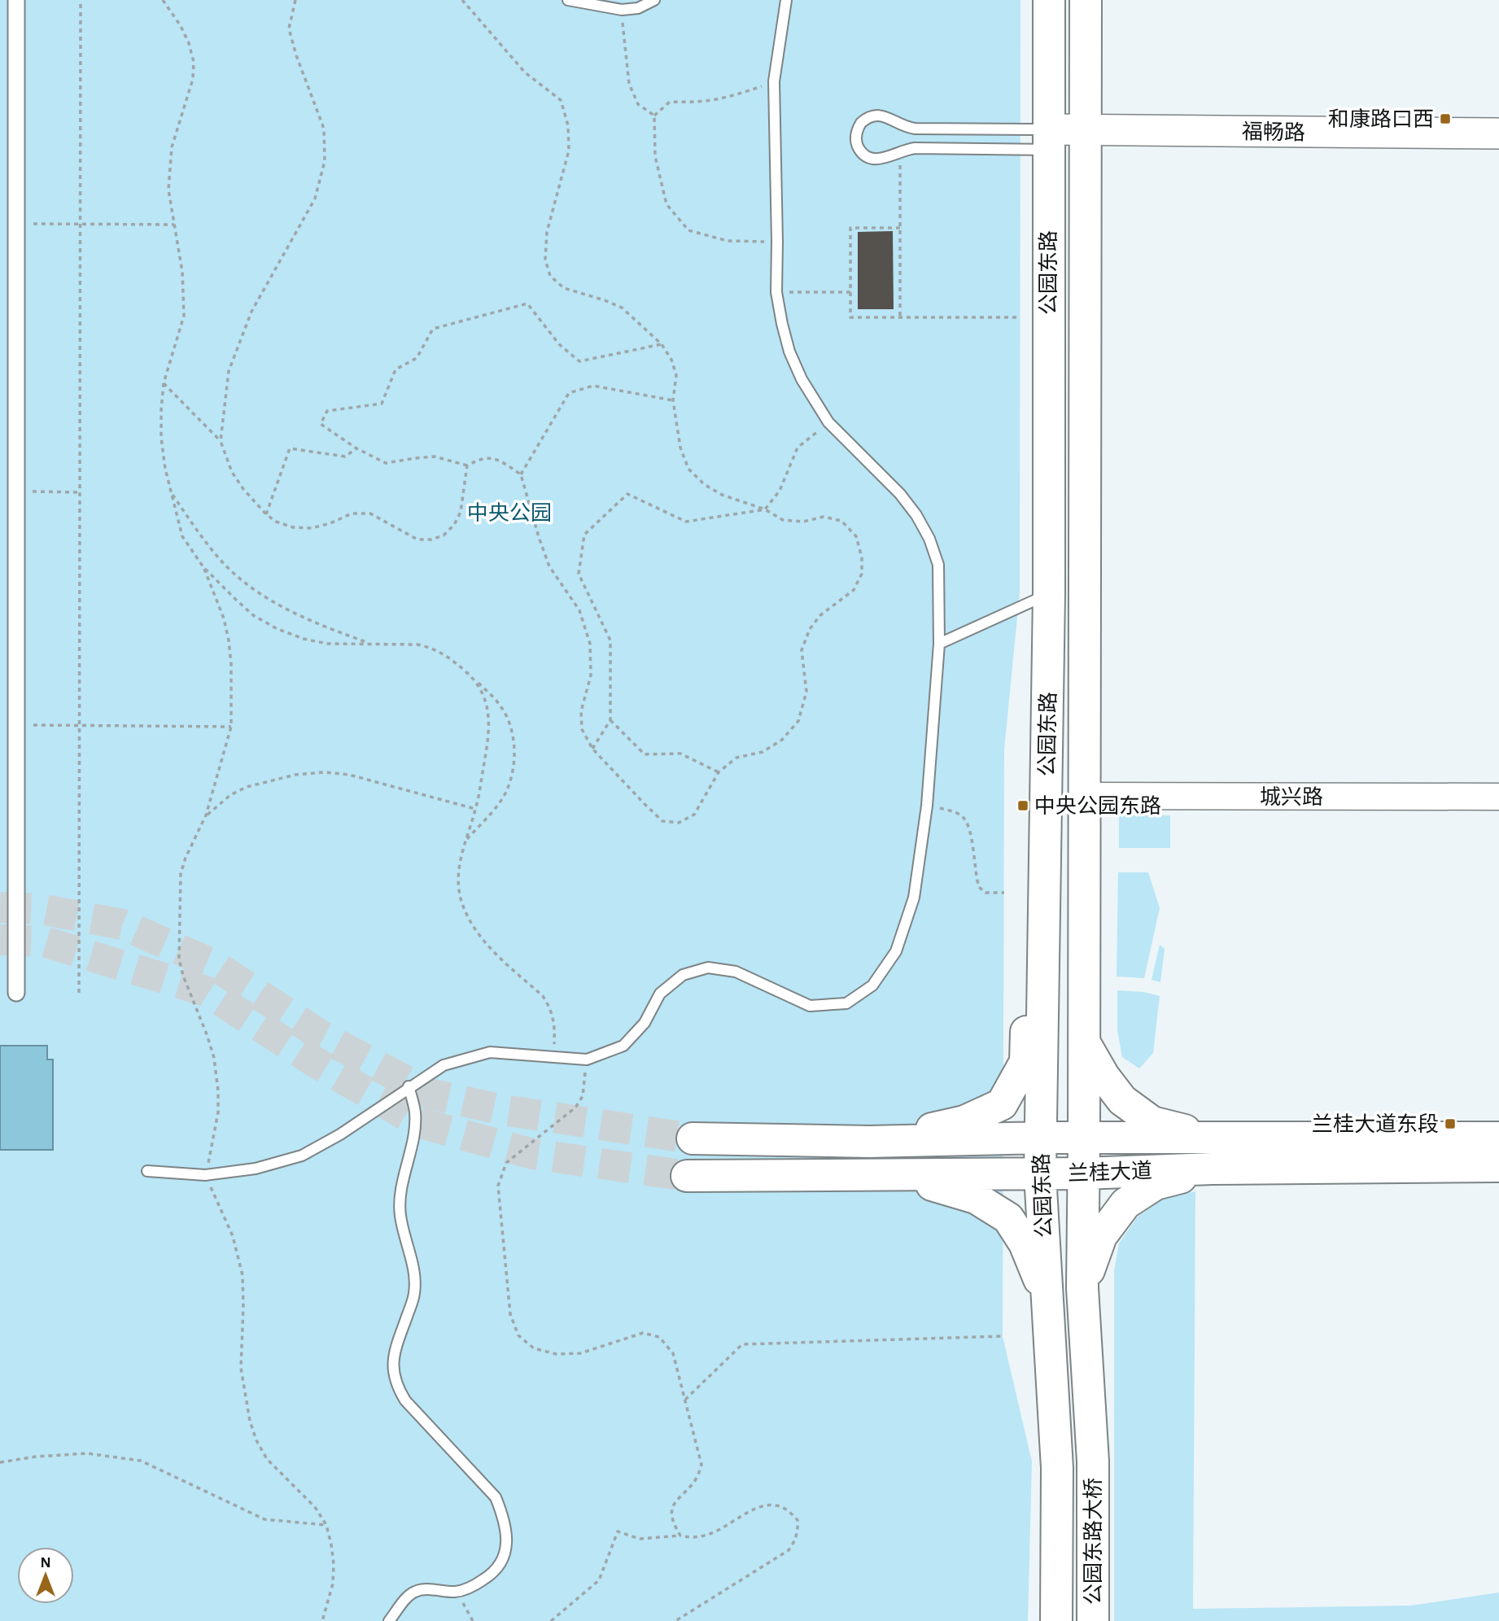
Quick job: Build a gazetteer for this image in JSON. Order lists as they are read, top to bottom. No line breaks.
{"streets":{"main road":["福畅路","公园东路","兰桂大道","公园东路大桥"],"street":["城兴路"]},"crossings":[["福畅路","公园东路"],["公园东路","城兴路"],["公园东路","兰桂大道"],["公园东路","公园东路大桥"]],"parks":["中央公园"],"places":{"transit":["和康路口西","中央公园东路","兰桂大道东段"]},"north":"top"}
